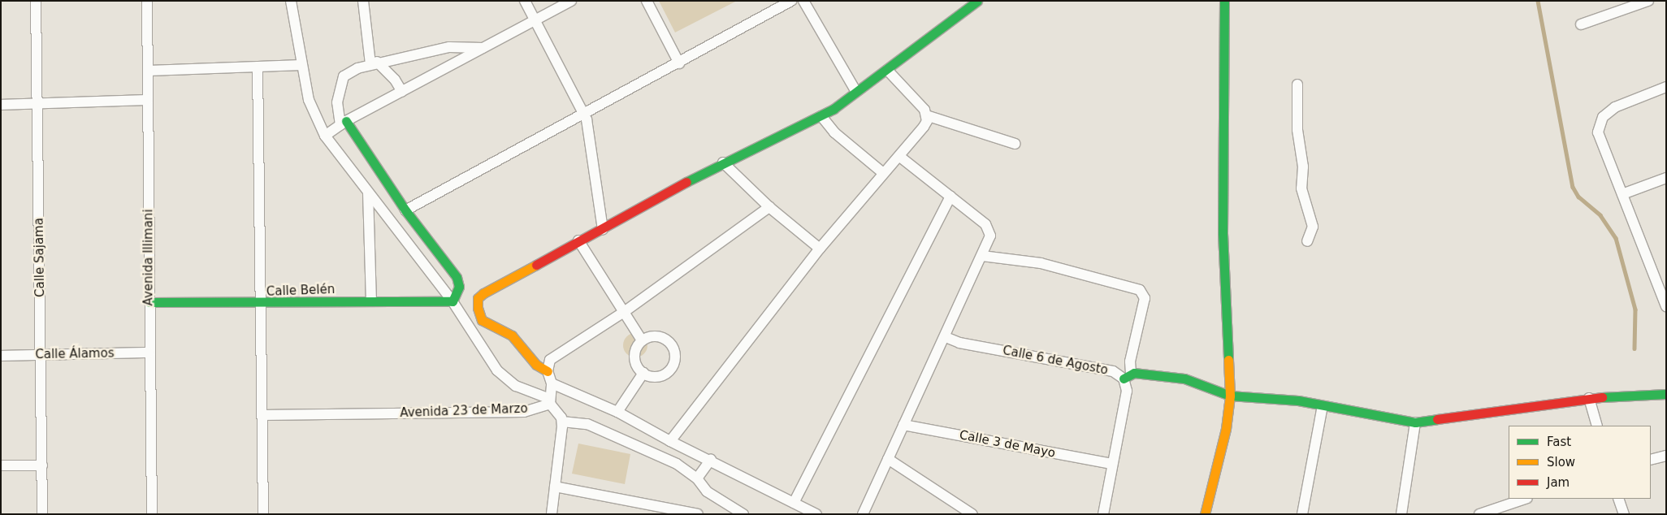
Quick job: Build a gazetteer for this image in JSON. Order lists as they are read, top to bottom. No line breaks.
{"streets":{"street":["Calle Sajama","Avenida Illimani","Calle Belén","Calle Álamos","Calle 6 de Agosto","Avenida 23 de Marzo","Calle 3 de Mayo"]},"crossings":[["Calle Sajama","Calle Álamos"],["Avenida Illimani","Calle Belén"],["Avenida Illimani","Calle Álamos"],["Calle 6 de Agosto","Calle 3 de Mayo"]],"legend":["Fast","Slow","Jam"]}
